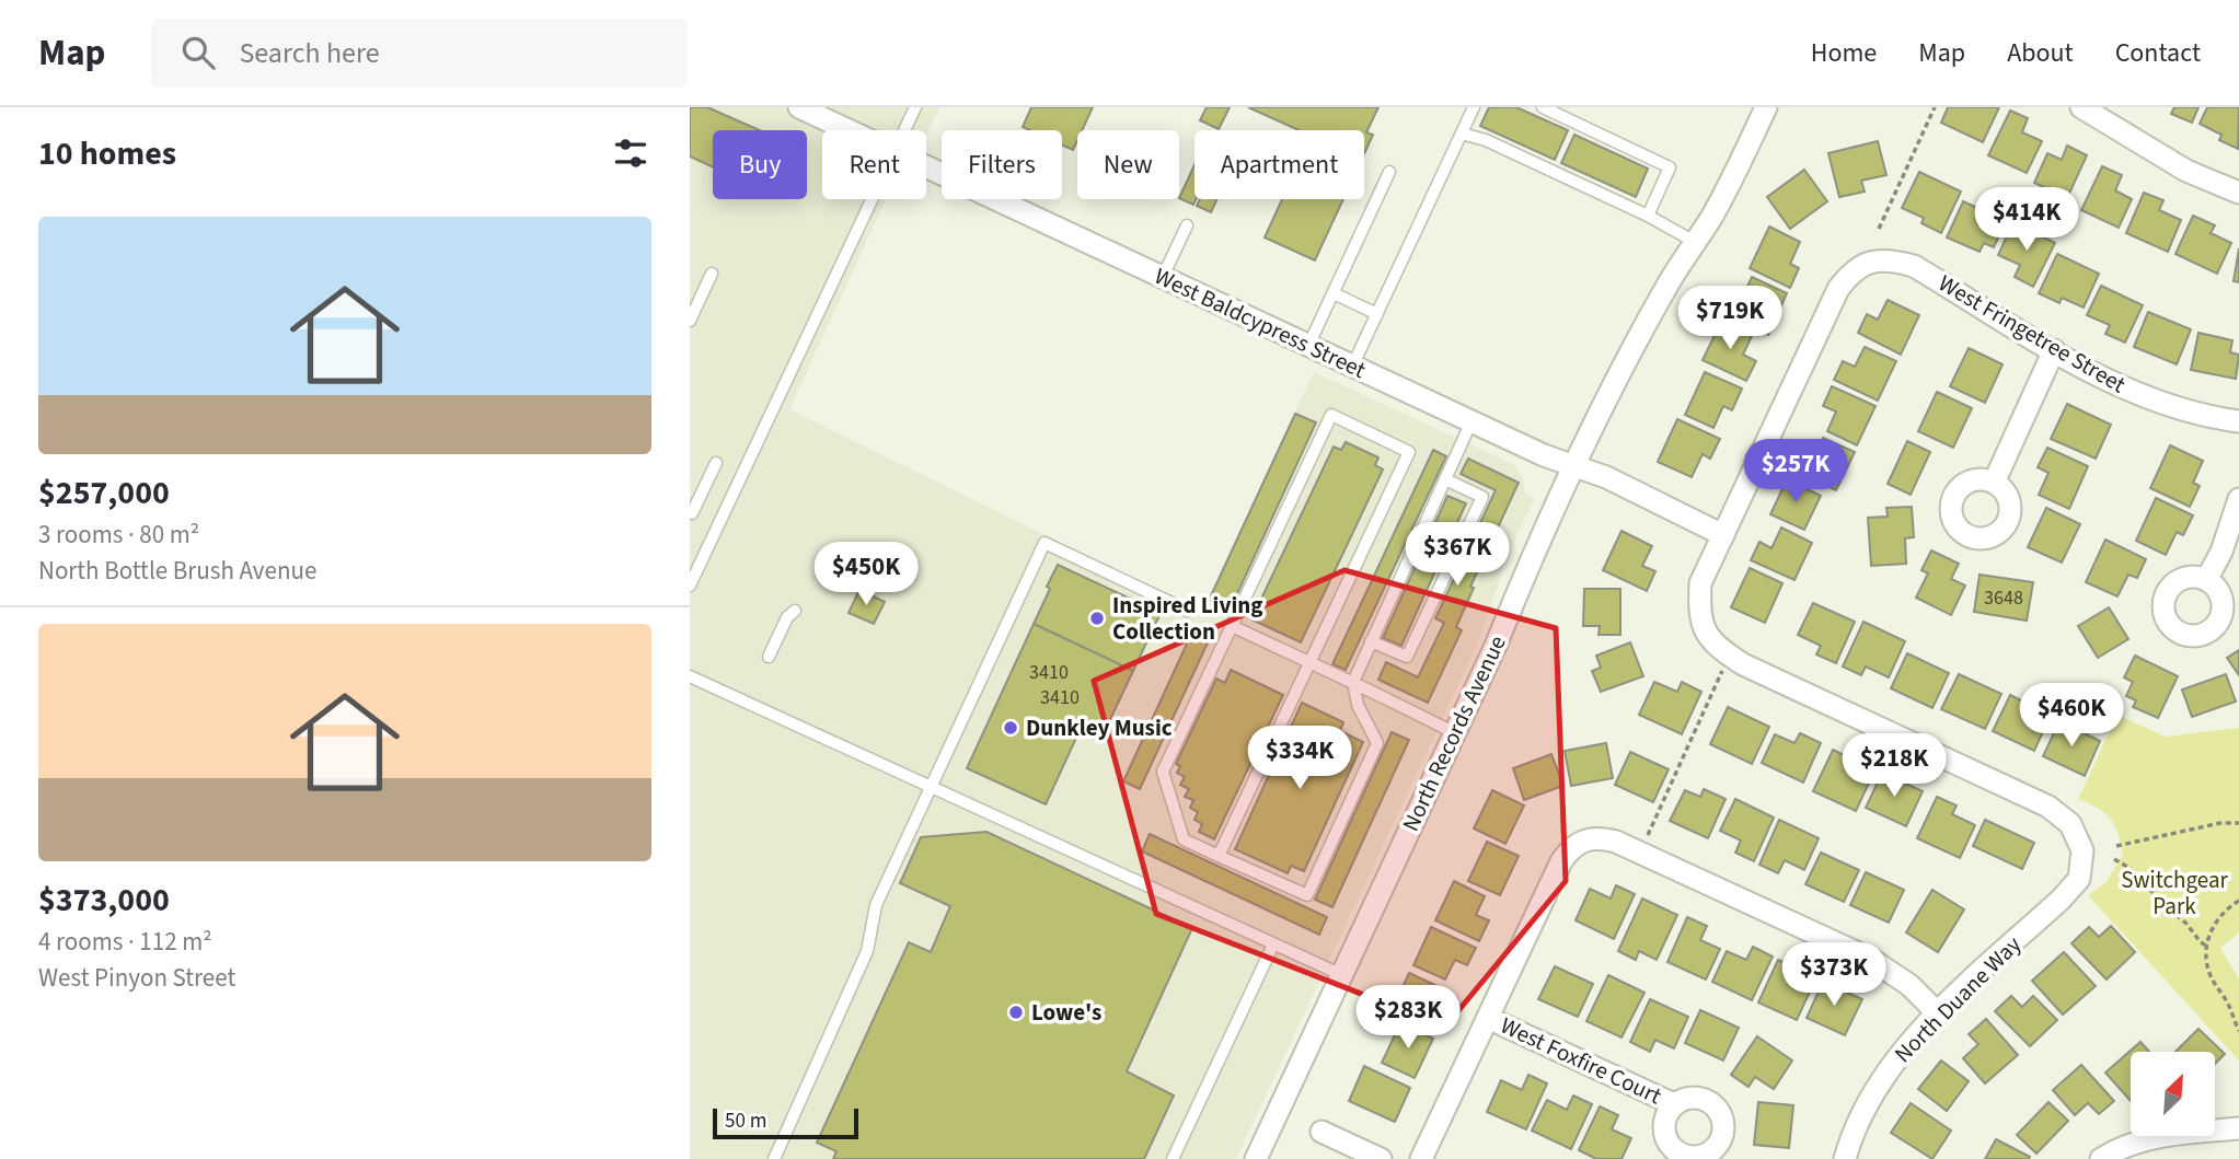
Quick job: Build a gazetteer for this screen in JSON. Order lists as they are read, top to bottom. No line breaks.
{"streets":{"street":["West Baldcypress Street","West Fringetree Street","North Records Avenue","North Duane Way","West Foxfire Court"]},"crossings":[["West Baldcypress Street","West Fringetree Street"],["West Baldcypress Street","North Records Avenue"]],"parks":["Switchgear Park"],"places":["Inspired Living Collection","Dunkley Music","Lowe's"],"house_numbers":["3648","3410","3410"],"scale_bar":"50 m","north":"top right","page":{"header":"Map","search":"Search here","nav":["Home","Map","About","Contact"],"heading":"10 homes","chip":["Buy","Rent","Filters","New","Apartment"],"price":["$414K","$719K","$257K","$367K","$450K","$460K","$334K","$218K","$373K","$283K"],"list":[{"name":"$257,000","note":"3 rooms · 80 m² · North Bottle Brush Avenue"},{"name":"$373,000","note":"4 rooms · 112 m² · West Pinyon Street"}],"scale":"50 m"}}
